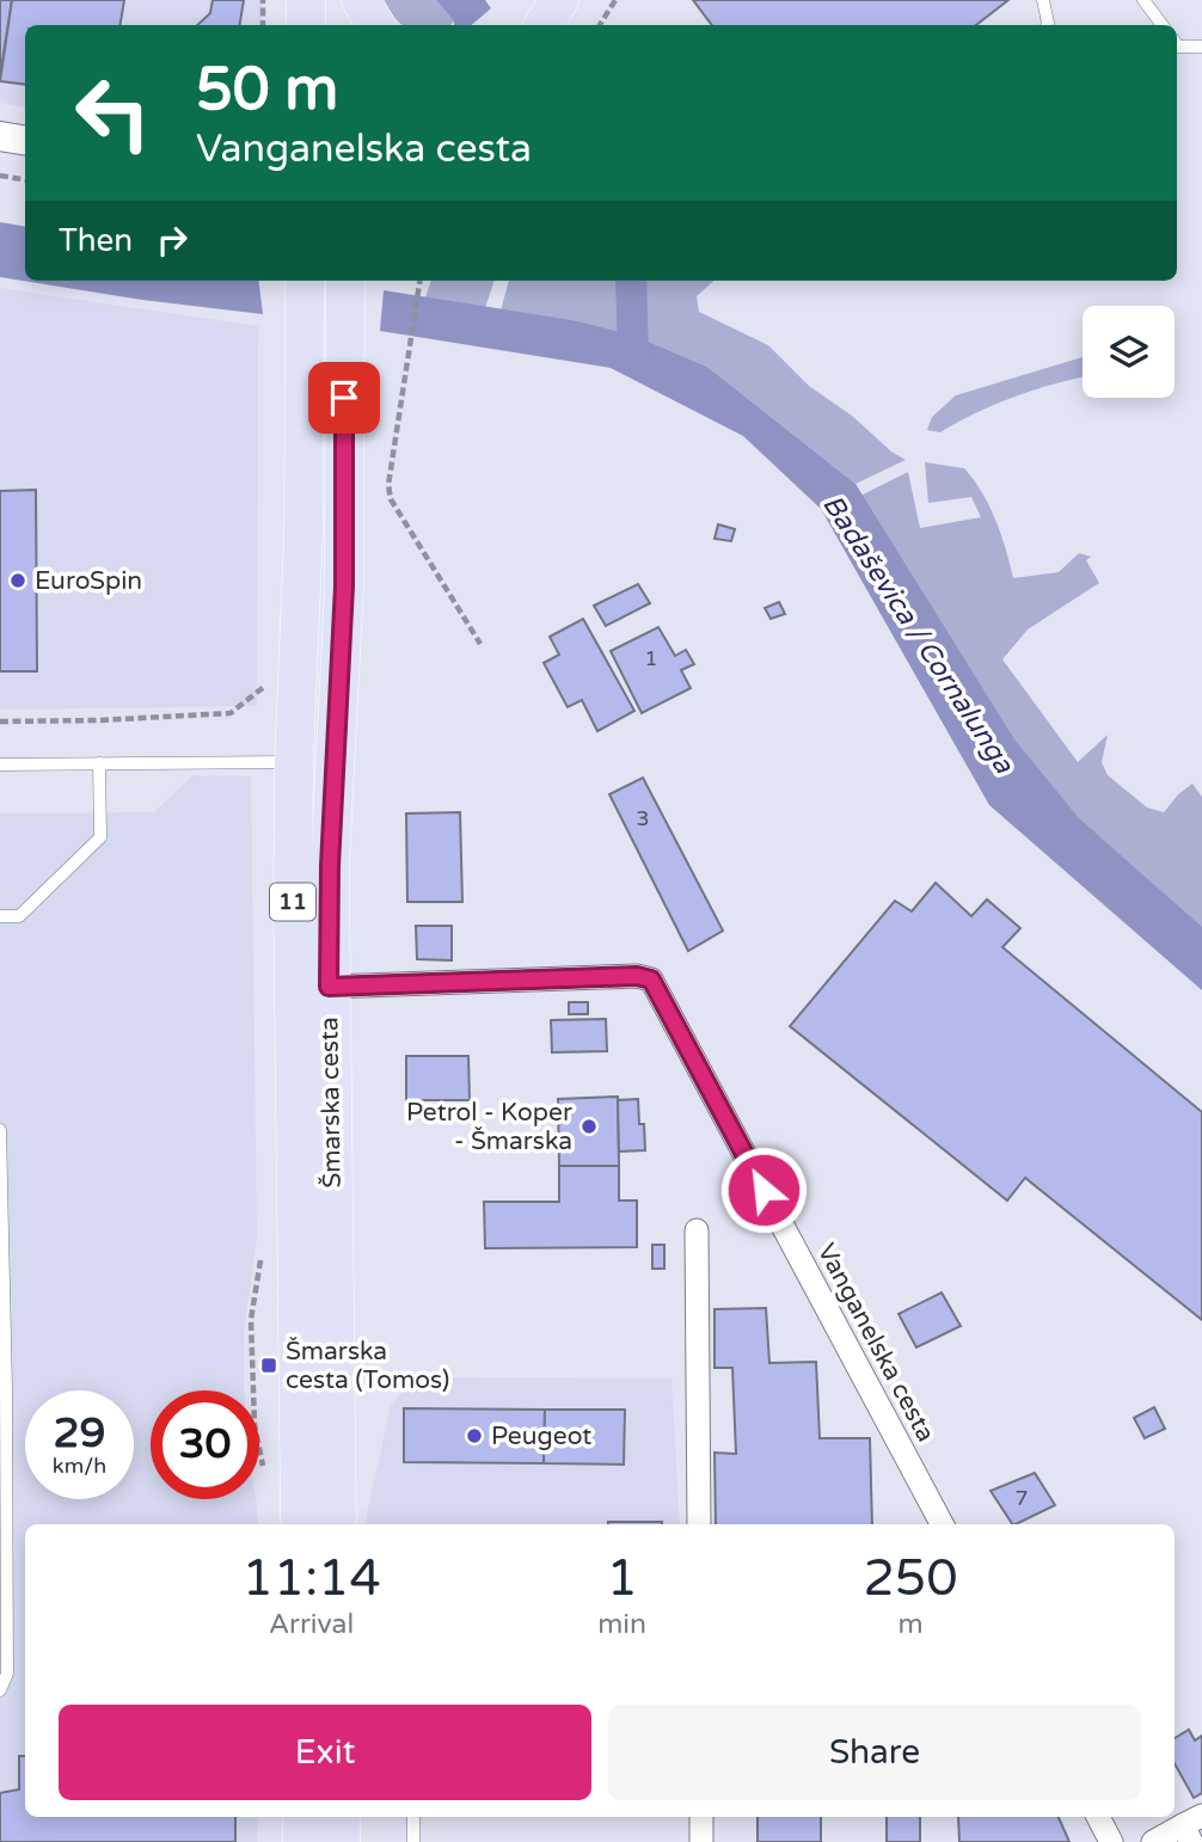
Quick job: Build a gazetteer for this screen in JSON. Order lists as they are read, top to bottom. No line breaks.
{"streets":{"main road":["11","Šmarska cesta"],"street":["Vanganelska cesta"]},"crossings":[["Šmarska cesta","Vanganelska cesta"]],"water":["Badaševica / Cornalunga"],"places":{"other":["EuroSpin","Petrol - Koper - Šmarska","Peugeot"],"transit":["Šmarska cesta (Tomos)"]},"house_numbers":["1","3","7"],"page":{"turn":["50 m","Vanganelska cesta"],"then":"Then","speed":"29 km/h","limit":"30","eta":["11:14","Arrival","1","min","250","m"],"buttons":["Exit","Share"]}}
